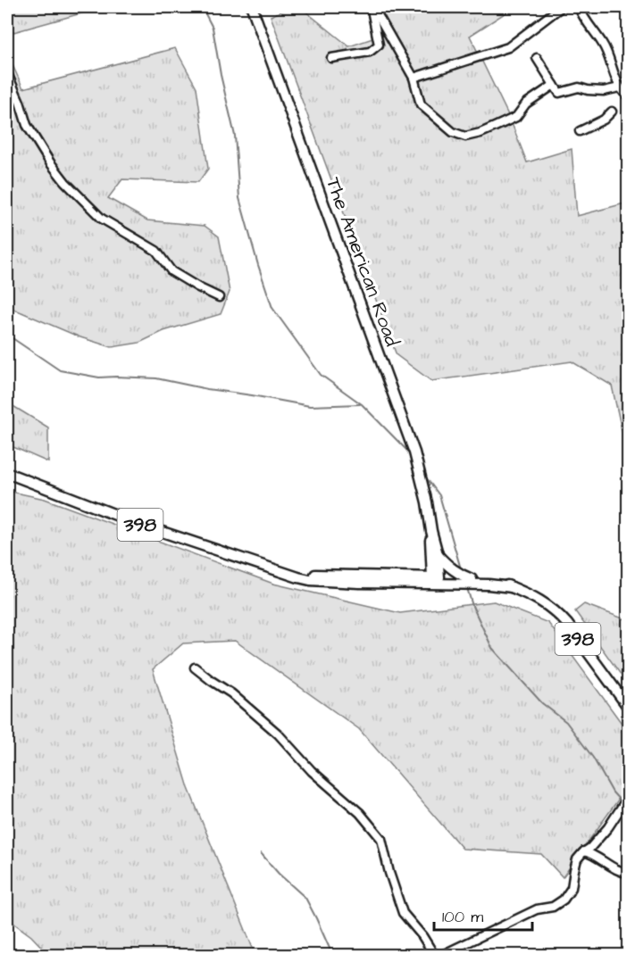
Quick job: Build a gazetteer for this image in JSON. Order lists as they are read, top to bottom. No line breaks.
{"streets":{"main road":["The American Road","398"]},"crossings":[["The American Road","398"]],"scale_bar":"100 m"}
